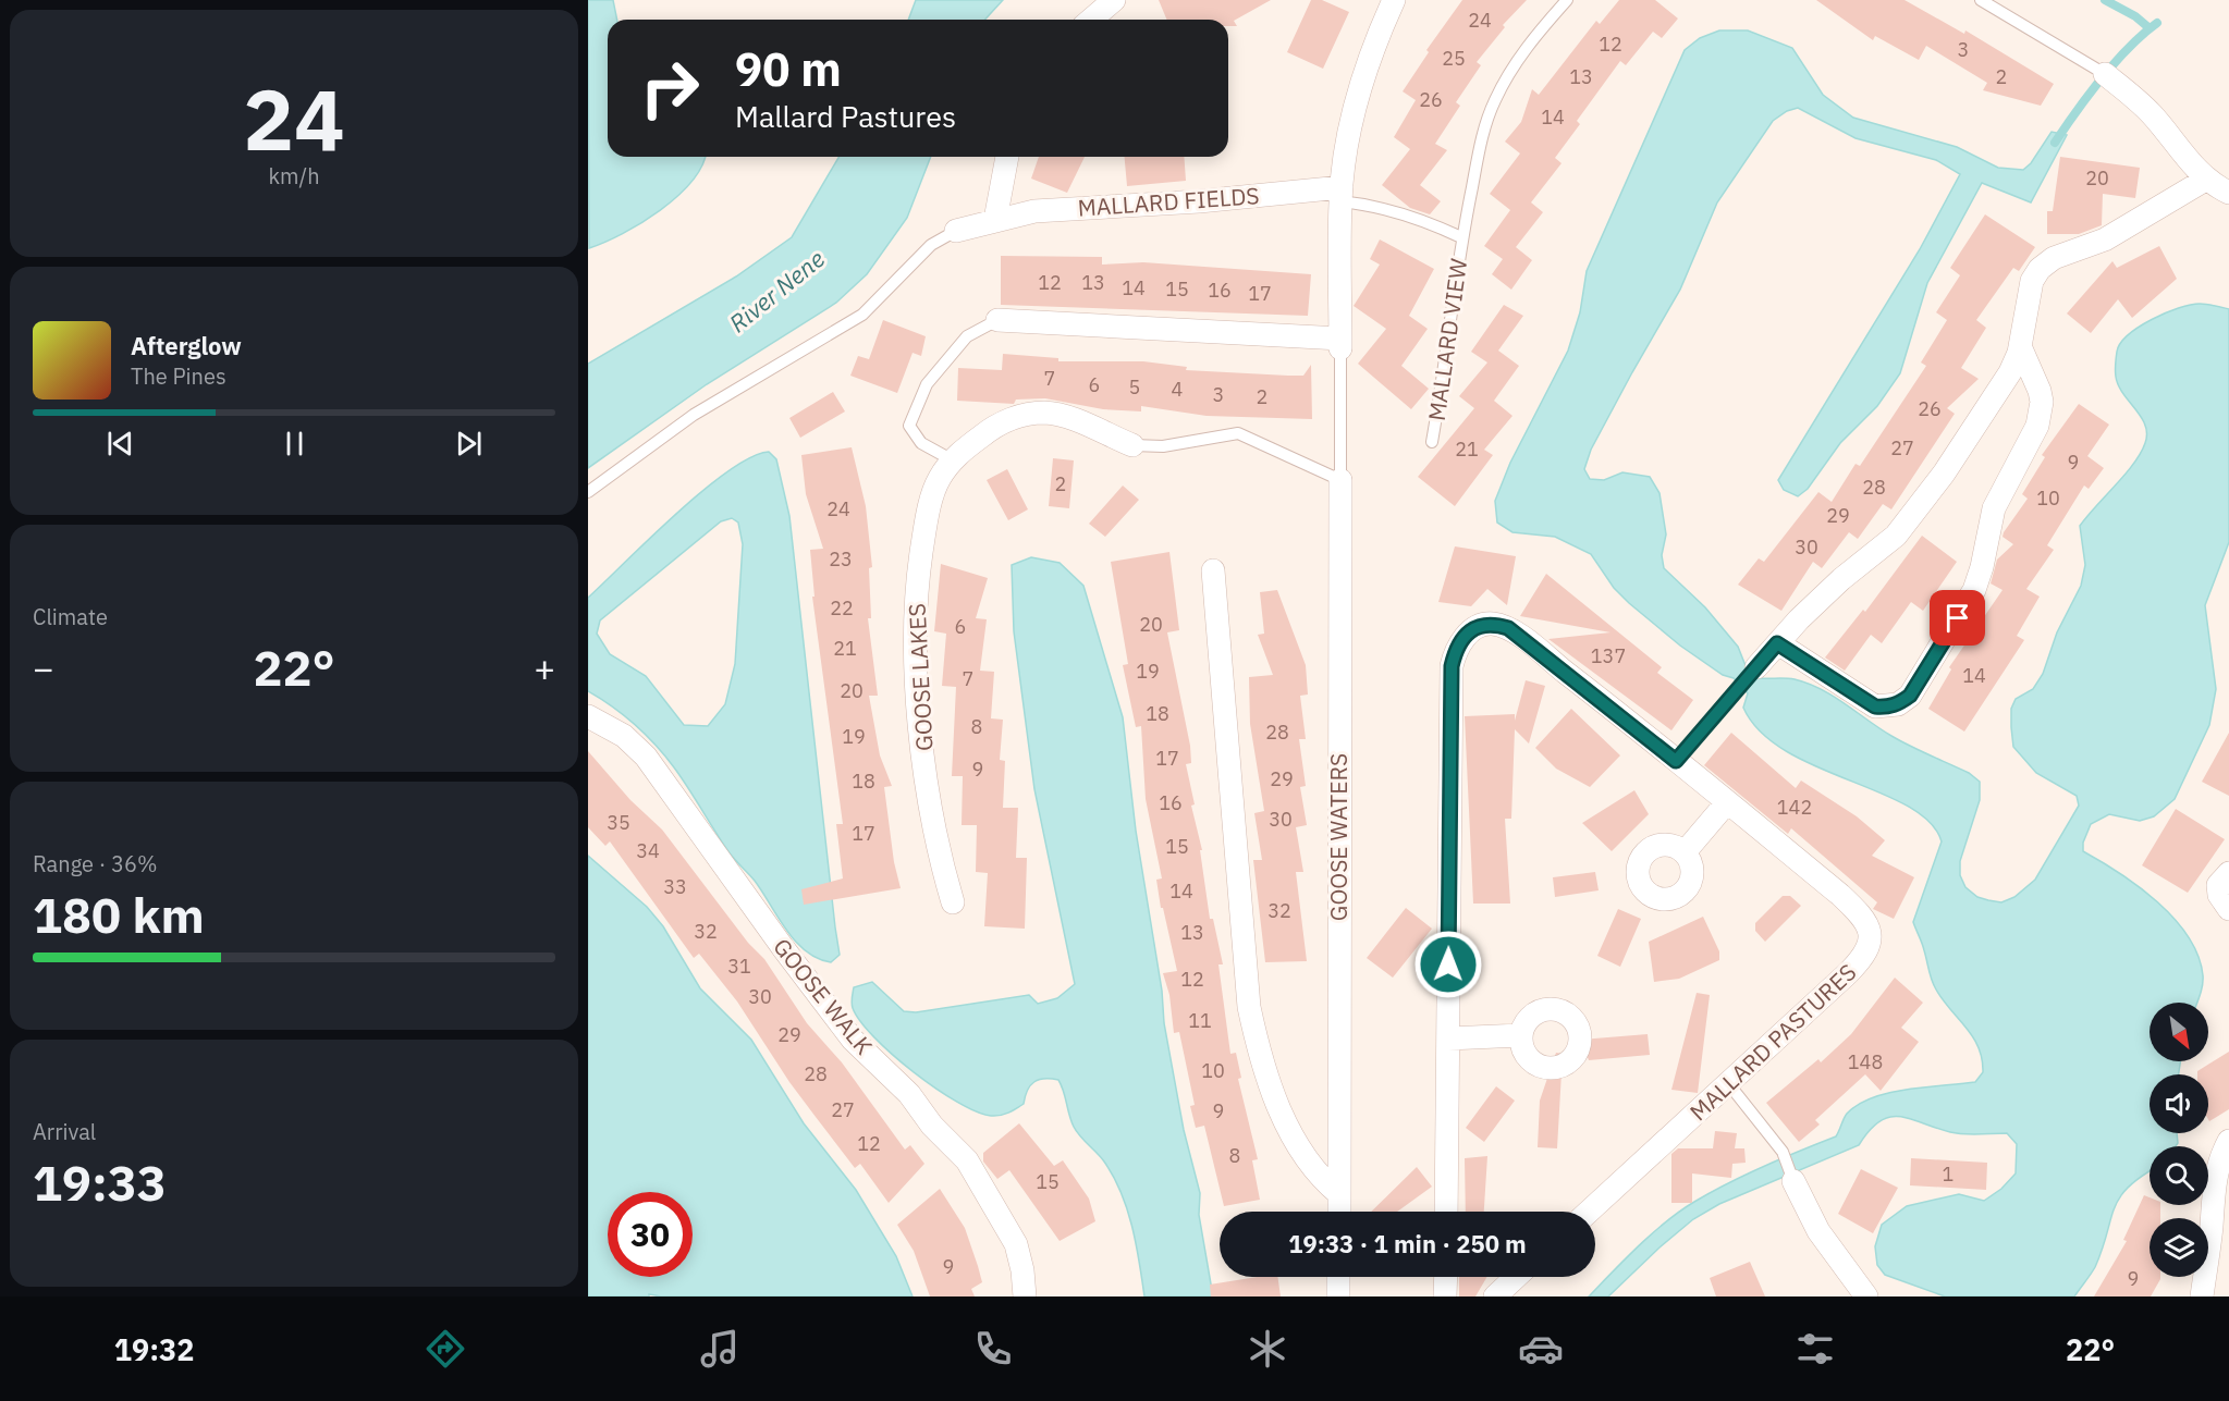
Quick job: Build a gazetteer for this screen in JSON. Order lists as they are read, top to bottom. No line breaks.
{"streets":{"street":["MALLARD FIELDS","GOOSE LAKES","GOOSE WATERS","GOOSE WALK","MALLARD PASTURES"],"lane":["MALLARD VIEW"]},"crossings":[["MALLARD FIELDS","MALLARD VIEW"]],"water":["River Nene"],"house_numbers":["24","12","3","25","13","2","26","14","20","12","13","14","15","16","17","7","6","5","4","3","2","26","27","21","9","2","28","10","24","29","30","23","22","20","6","21","137","19","14","7","20","18","8","28","19","17","9","29","18","16","142","30","35","17","15","34","33","14","32","32","13","31","12","30","11","29","148","10","28","27","9","12","8","1","15","9","9"],"north":"bottom right","page":{"tile":[["24","km/h"],"Climate",["Range · 36%","180 km"],["Arrival","19:33"]],"turn":["90 m","Mallard Pastures"],"song":["Afterglow","The Pines"],"heat":["−","22°","+"],"limit":"30","trip":"19:33 · 1 min · 250 m","tabs":["19:32","22°"]}}
